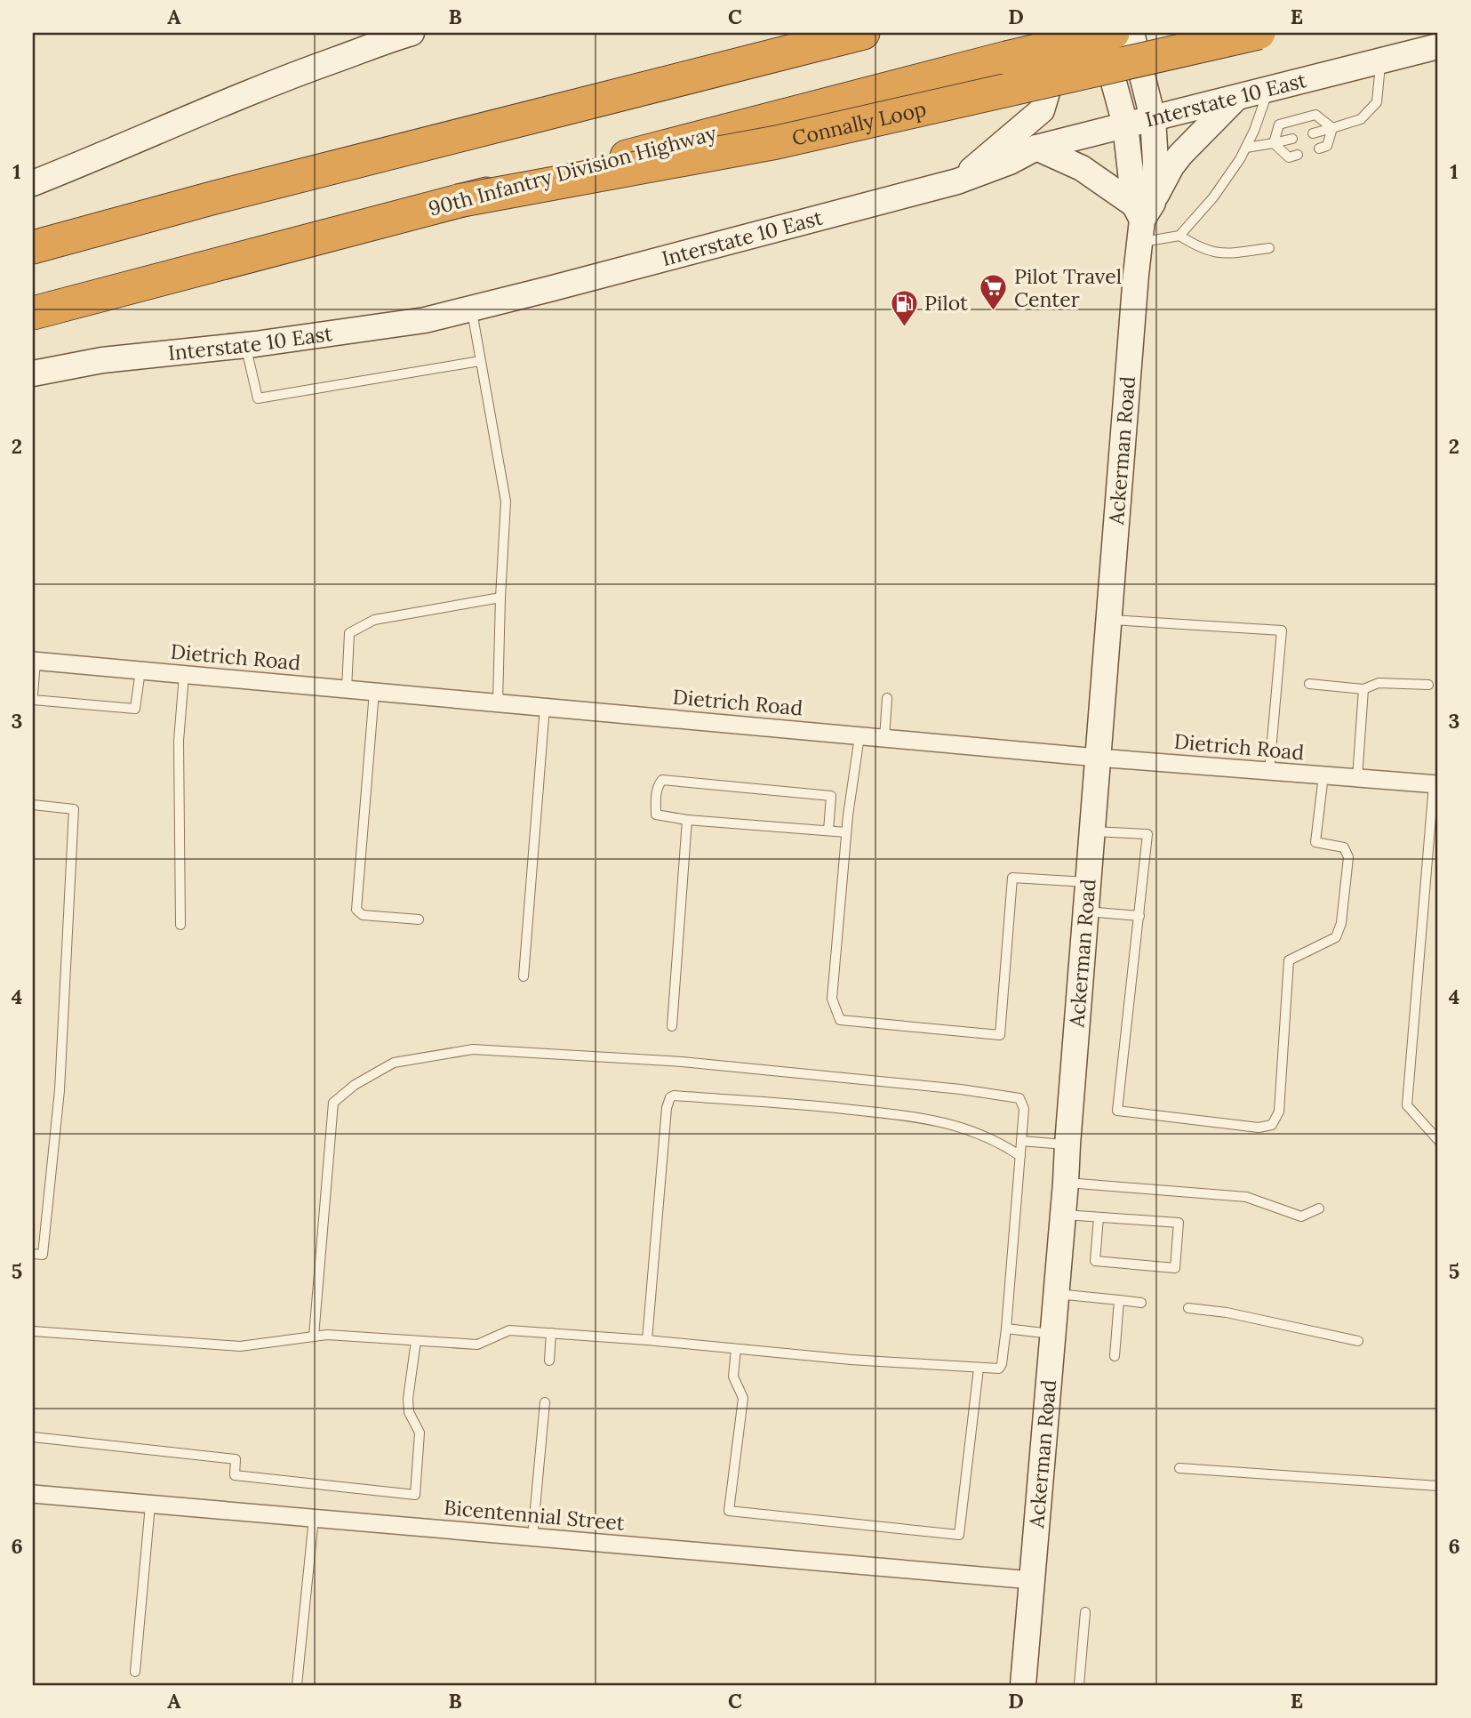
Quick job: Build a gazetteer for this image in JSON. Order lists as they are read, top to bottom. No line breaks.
{"streets":{"highway":["Connally Loop","90th Infantry Division Highway"],"main road":["Interstate 10 East","Ackerman Road"],"street":["Dietrich Road","Bicentennial Street"]},"crossings":[["Interstate 10 East","Ackerman Road"],["Connally Loop","90th Infantry Division Highway"],["Ackerman Road","Dietrich Road"],["Ackerman Road","Bicentennial Street"]],"places":{"supermarket":["Pilot Travel Center"],"fuel station":["Pilot"]},"grid":{"columns":["A","B","C","D","E"],"rows":["1","2","3","4","5","6"]}}
